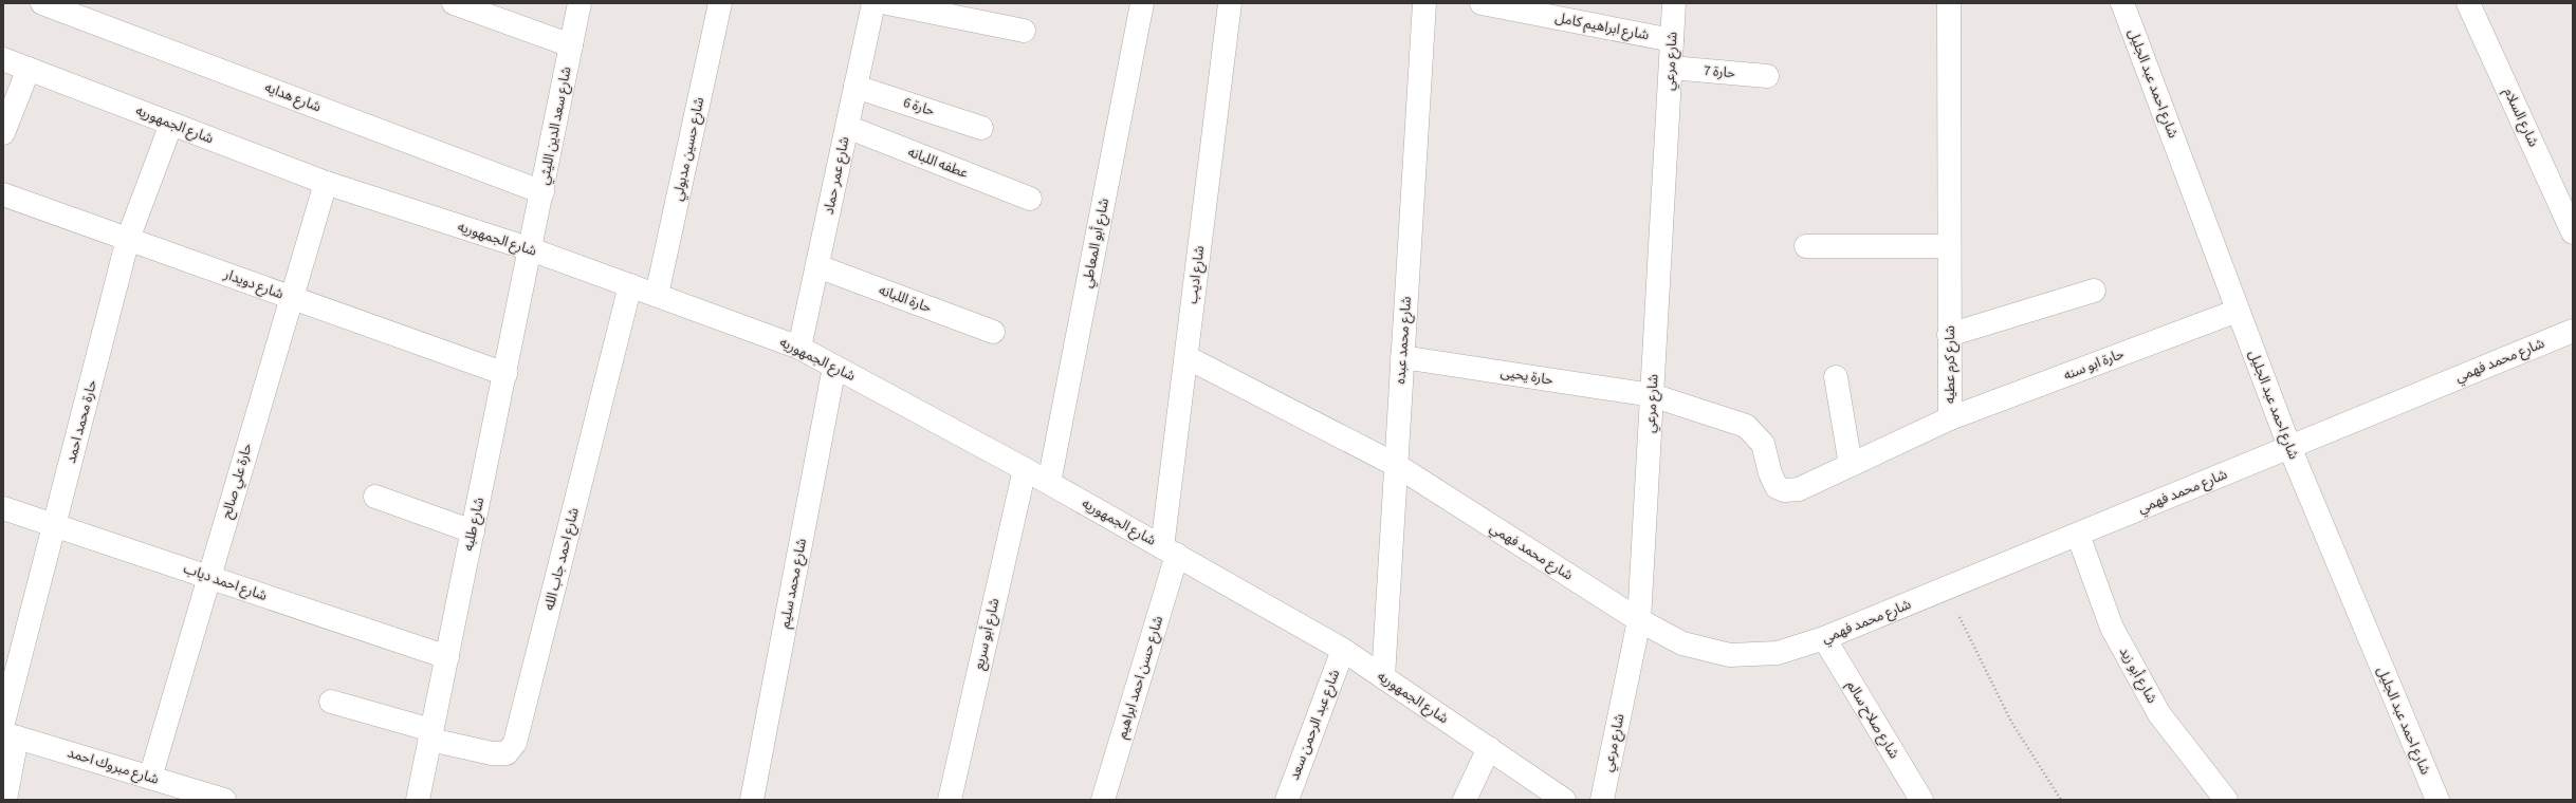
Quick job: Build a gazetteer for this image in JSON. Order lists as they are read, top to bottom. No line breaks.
{"streets":{"street":["شارع ابراهيم كامل","شارع مرعي","حارة 7","شارع احمد عبد الجليل","شارع هدايه","حارة 6","شارع السلام","شارع الجمهوريه","شارع سعد الدين الليثي","شارع حسين مدبولي","عطفه اللبانه","شارع عمر حماد","شارع أبو المعاطي","شارع اديب","شارع دويدار","حارة اللبانه","شارع محمد عبده","شارع محمد فهمي","شارع كرم عطيه","حارة ابو سنه","حارة يحيى","حارة محمد احمد","حارة علي صالح","شارع طلبه","شارع احمد جاب الله","شارع احمد دياب","شارع محمد سليم","شارع أبو سريع","شارع أبو زيد","شارع حسن احمد ابراهيم","شارع صلاح سالم","شارع عبد الرحمن سعد","شارع مبروك احمد"]},"crossings":[["شارع ابراهيم كامل","شارع مرعي"],["شارع مرعي","حارة 7"],["شارع مرعي","شارع محمد فهمي"],["شارع مرعي","شارع كرم عطيه"],["شارع مرعي","حارة يحيى"],["شارع احمد عبد الجليل","شارع محمد فهمي"],["شارع احمد عبد الجليل","حارة ابو سنه"],["شارع هدايه","شارع سعد الدين الليثي"],["حارة 6","شارع عمر حماد"],["شارع الجمهوريه","شارع سعد الدين الليثي"],["شارع الجمهوريه","شارع حسين مدبولي"],["شارع الجمهوريه","شارع عمر حماد"],["شارع الجمهوريه","شارع أبو المعاطي"],["شارع الجمهوريه","شارع اديب"],["شارع الجمهوريه","شارع محمد عبده"],["شارع الجمهوريه","حارة محمد احمد"],["شارع الجمهوريه","حارة علي صالح"],["شارع الجمهوريه","شارع طلبه"],["شارع الجمهوريه","شارع احمد جاب الله"],["شارع الجمهوريه","شارع محمد سليم"],["شارع الجمهوريه","شارع أبو سريع"],["شارع الجمهوريه","شارع حسن احمد ابراهيم"],["شارع الجمهوريه","شارع عبد الرحمن سعد"],["شارع سعد الدين الليثي","شارع طلبه"],["عطفه اللبانه","شارع عمر حماد"],["شارع عمر حماد","حارة اللبانه"],["شارع اديب","شارع محمد فهمي"],["شارع اديب","شارع حسن احمد ابراهيم"],["شارع دويدار","حارة محمد احمد"],["شارع دويدار","حارة علي صالح"],["شارع دويدار","شارع طلبه"],["شارع محمد عبده","شارع محمد فهمي"],["شارع محمد عبده","حارة يحيى"],["شارع محمد فهمي","شارع أبو زيد"],["شارع محمد فهمي","شارع صلاح سالم"],["شارع كرم عطيه","حارة ابو سنه"],["شارع كرم عطيه","حارة يحيى"],["حارة محمد احمد","شارع احمد دياب"],["حارة محمد احمد","شارع مبروك احمد"],["حارة علي صالح","شارع احمد دياب"],["حارة علي صالح","شارع مبروك احمد"],["شارع طلبه","شارع احمد جاب الله"],["شارع طلبه","شارع احمد دياب"]]}
